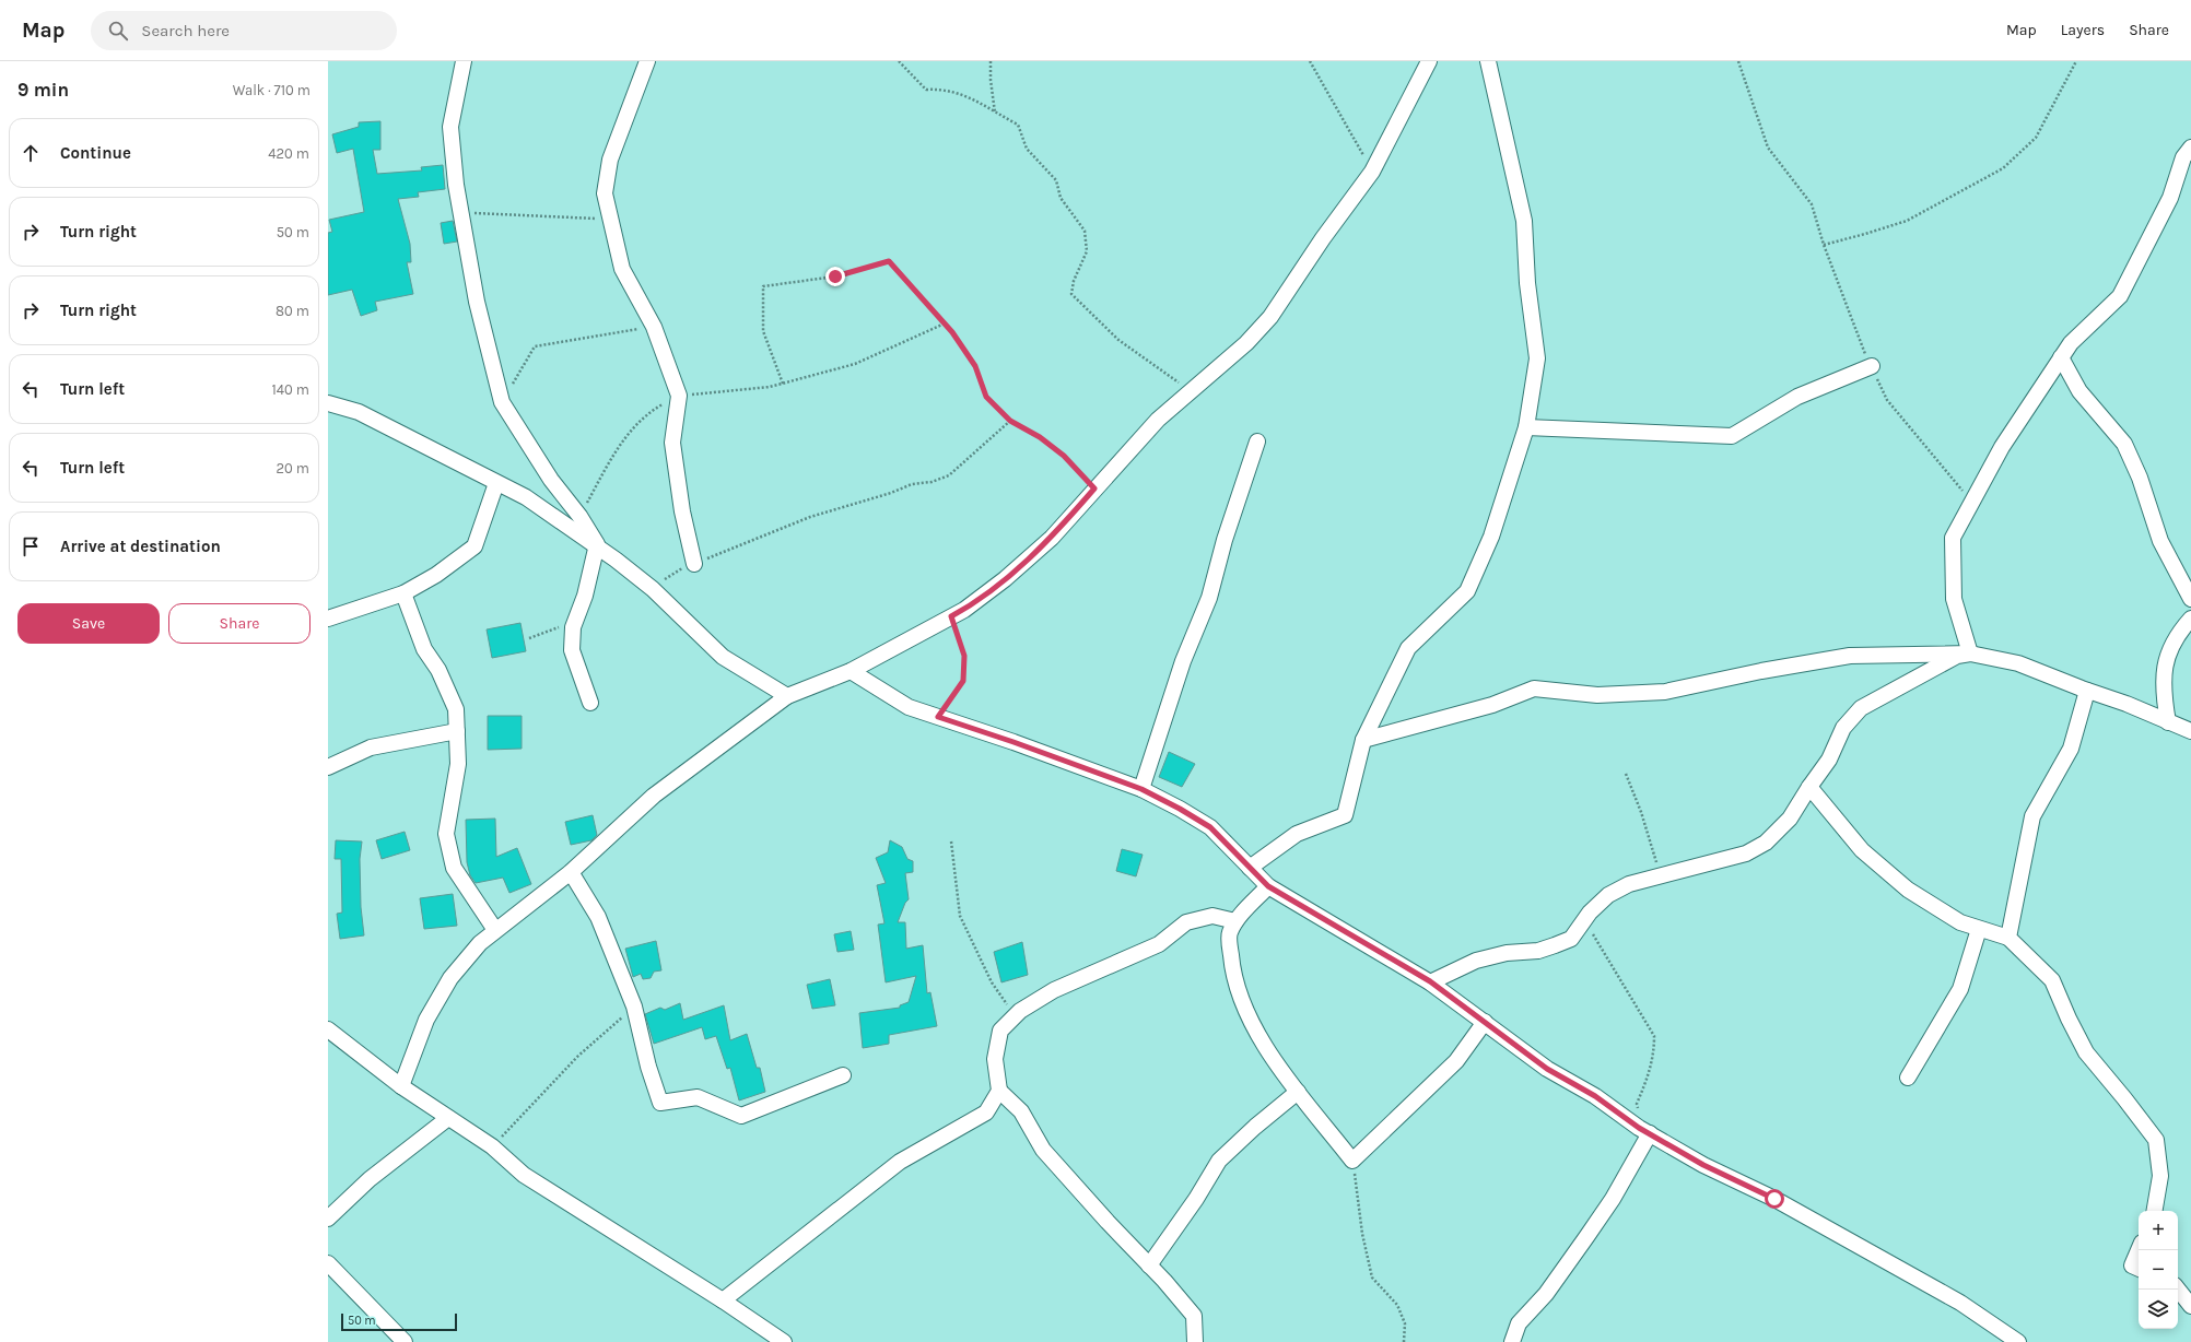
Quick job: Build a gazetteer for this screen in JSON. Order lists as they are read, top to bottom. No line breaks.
{"scale_bar":"50 m","page":{"header":"Map","search":"Search here","nav":["Map","Layers","Share"],"heading":["9 min","Walk · 710 m"],"list":[["Continue","420 m"],["Turn right","50 m"],["Turn right","80 m"],["Turn left","140 m"],["Turn left","20 m"],"Arrive at destination"],"buttons":["Save","Share"],"map_buttons":["+","−"],"scale":"50 m"}}
